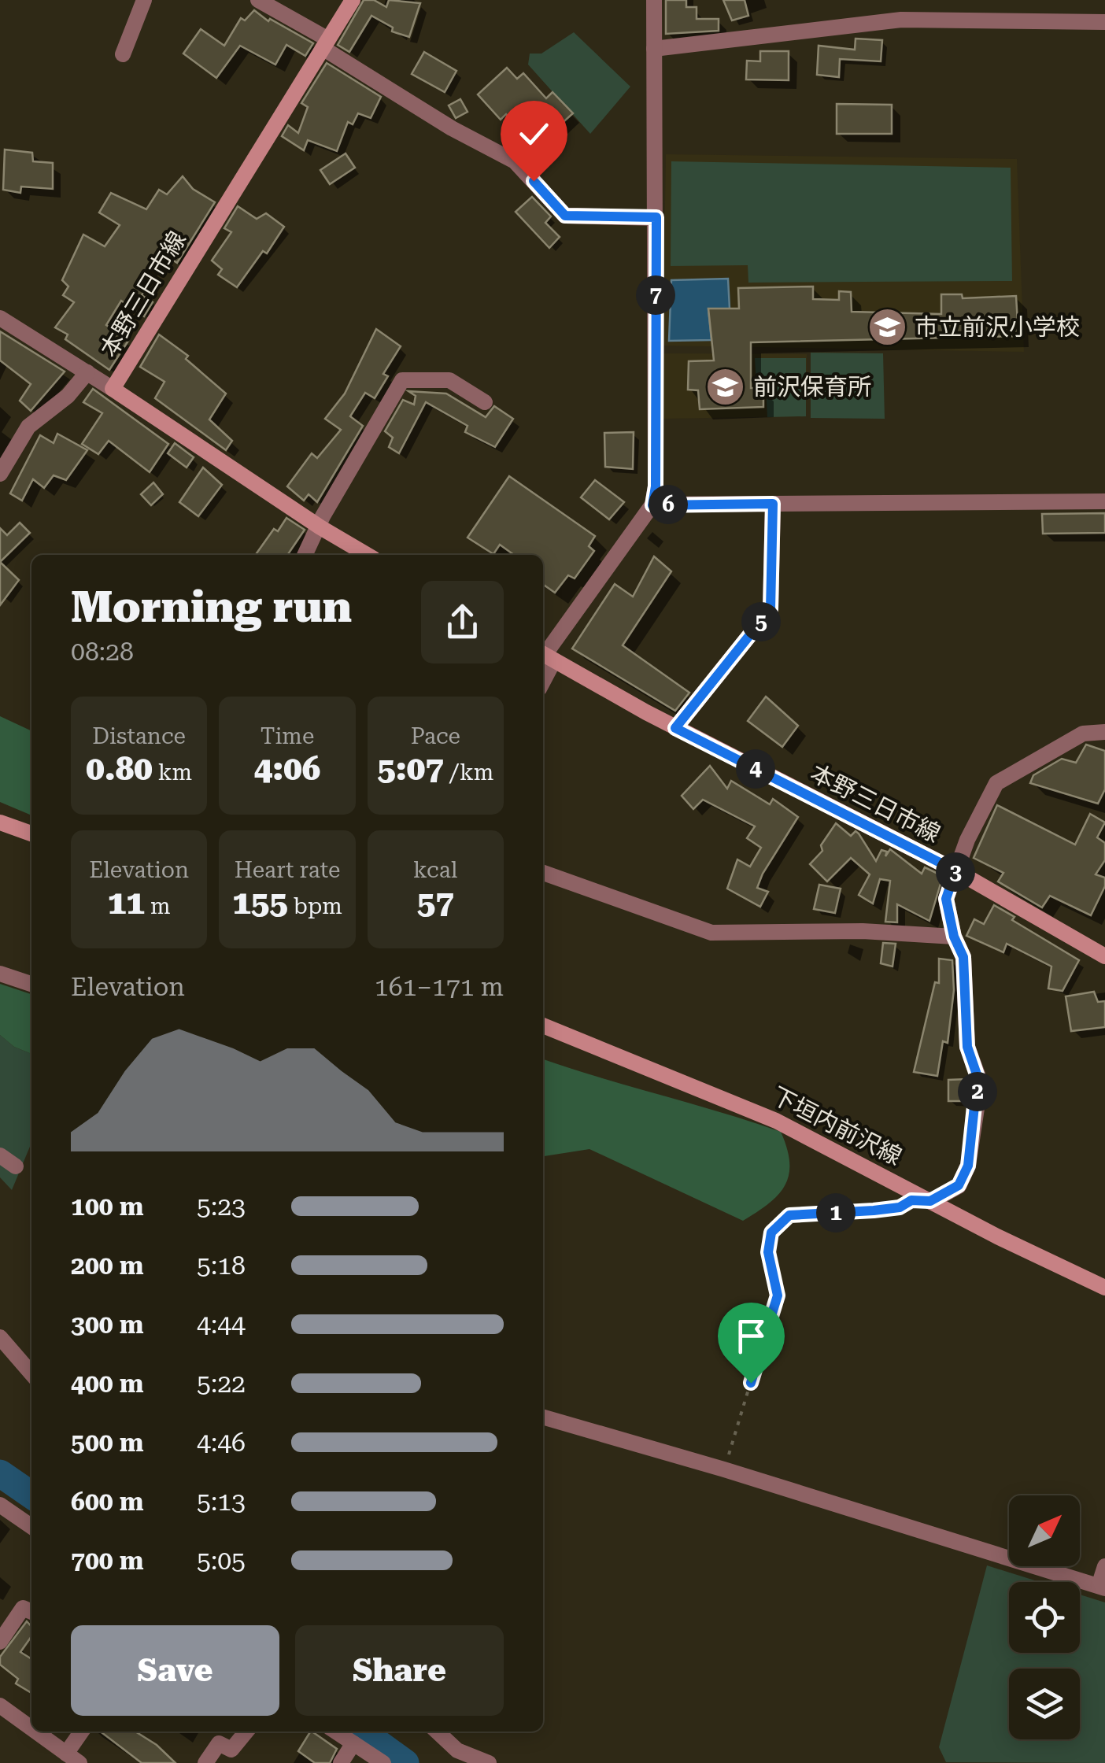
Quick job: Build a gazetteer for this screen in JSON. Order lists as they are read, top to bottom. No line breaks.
{"streets":{"main road":["本野三日市線","下垣内前沢線"]},"places":{"school or university":["市立前沢小学校","前沢保育所"]},"north":"top right","page":{"pins":["7","6","5","4","3","2","1"],"heading":["Morning run","08:28"],"stats":[["Distance","0.80 km"],["Time","4:06"],["Pace","5:07 /km"],["Elevation","11 m"],["Heart rate","155 bpm"],["kcal","57"]],"chart":["Elevation","161–171 m"],"list":[{"name":"100 m","note":"5:23"},{"name":"200 m","note":"5:18"},{"name":"300 m","note":"4:44"},{"name":"400 m","note":"5:22"},{"name":"500 m","note":"4:46"},{"name":"600 m","note":"5:13"},{"name":"700 m","note":"5:05"}],"buttons":["Save","Share"]}}
